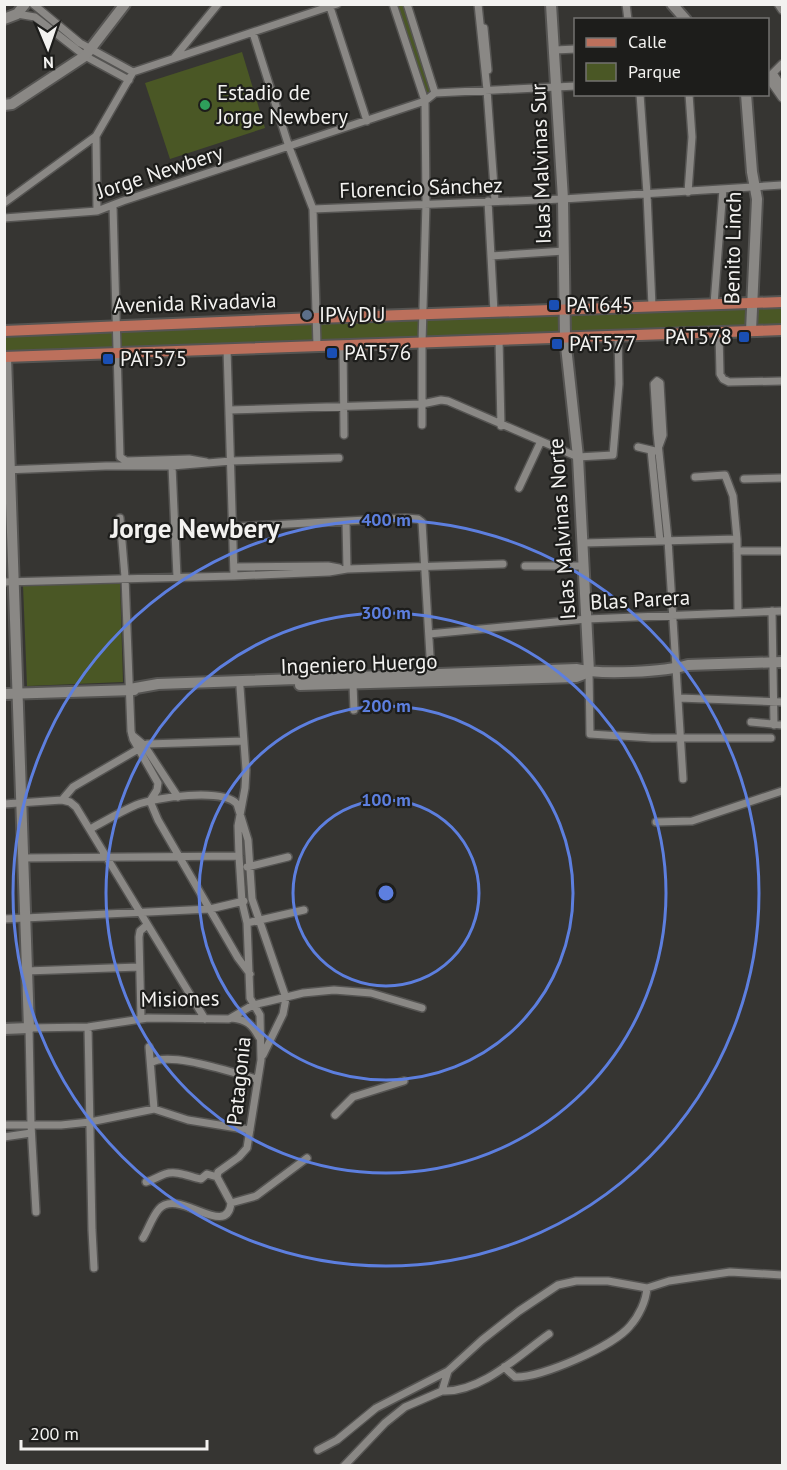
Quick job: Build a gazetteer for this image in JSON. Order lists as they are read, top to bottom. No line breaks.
{"streets":{"main road":["Avenida Rivadavia"],"street":["Islas Malvinas Sur","Jorge Newbery","Florencio Sánchez","Benito Linch","Islas Malvinas Norte","Blas Parera","Ingeniero Huergo","Misiones","Patagonia"]},"crossings":[["Islas Malvinas Sur","Florencio Sánchez"],["Islas Malvinas Sur","Avenida Rivadavia"],["Islas Malvinas Sur","Islas Malvinas Norte"],["Florencio Sánchez","Benito Linch"],["Benito Linch","Avenida Rivadavia"],["Islas Malvinas Norte","Blas Parera"],["Islas Malvinas Norte","Ingeniero Huergo"],["Ingeniero Huergo","Patagonia"],["Misiones","Patagonia"]],"districts":["Jorge Newbery"],"places":{"other":["Estadio de Jorge Newbery","IPVyDU"],"transit":["PAT645","PAT578","PAT577","PAT576","PAT575"]},"legend":["Calle","Parque"],"scale_bar":"200 m","north":"bottom","rings":["400 m","300 m","200 m","100 m"]}
